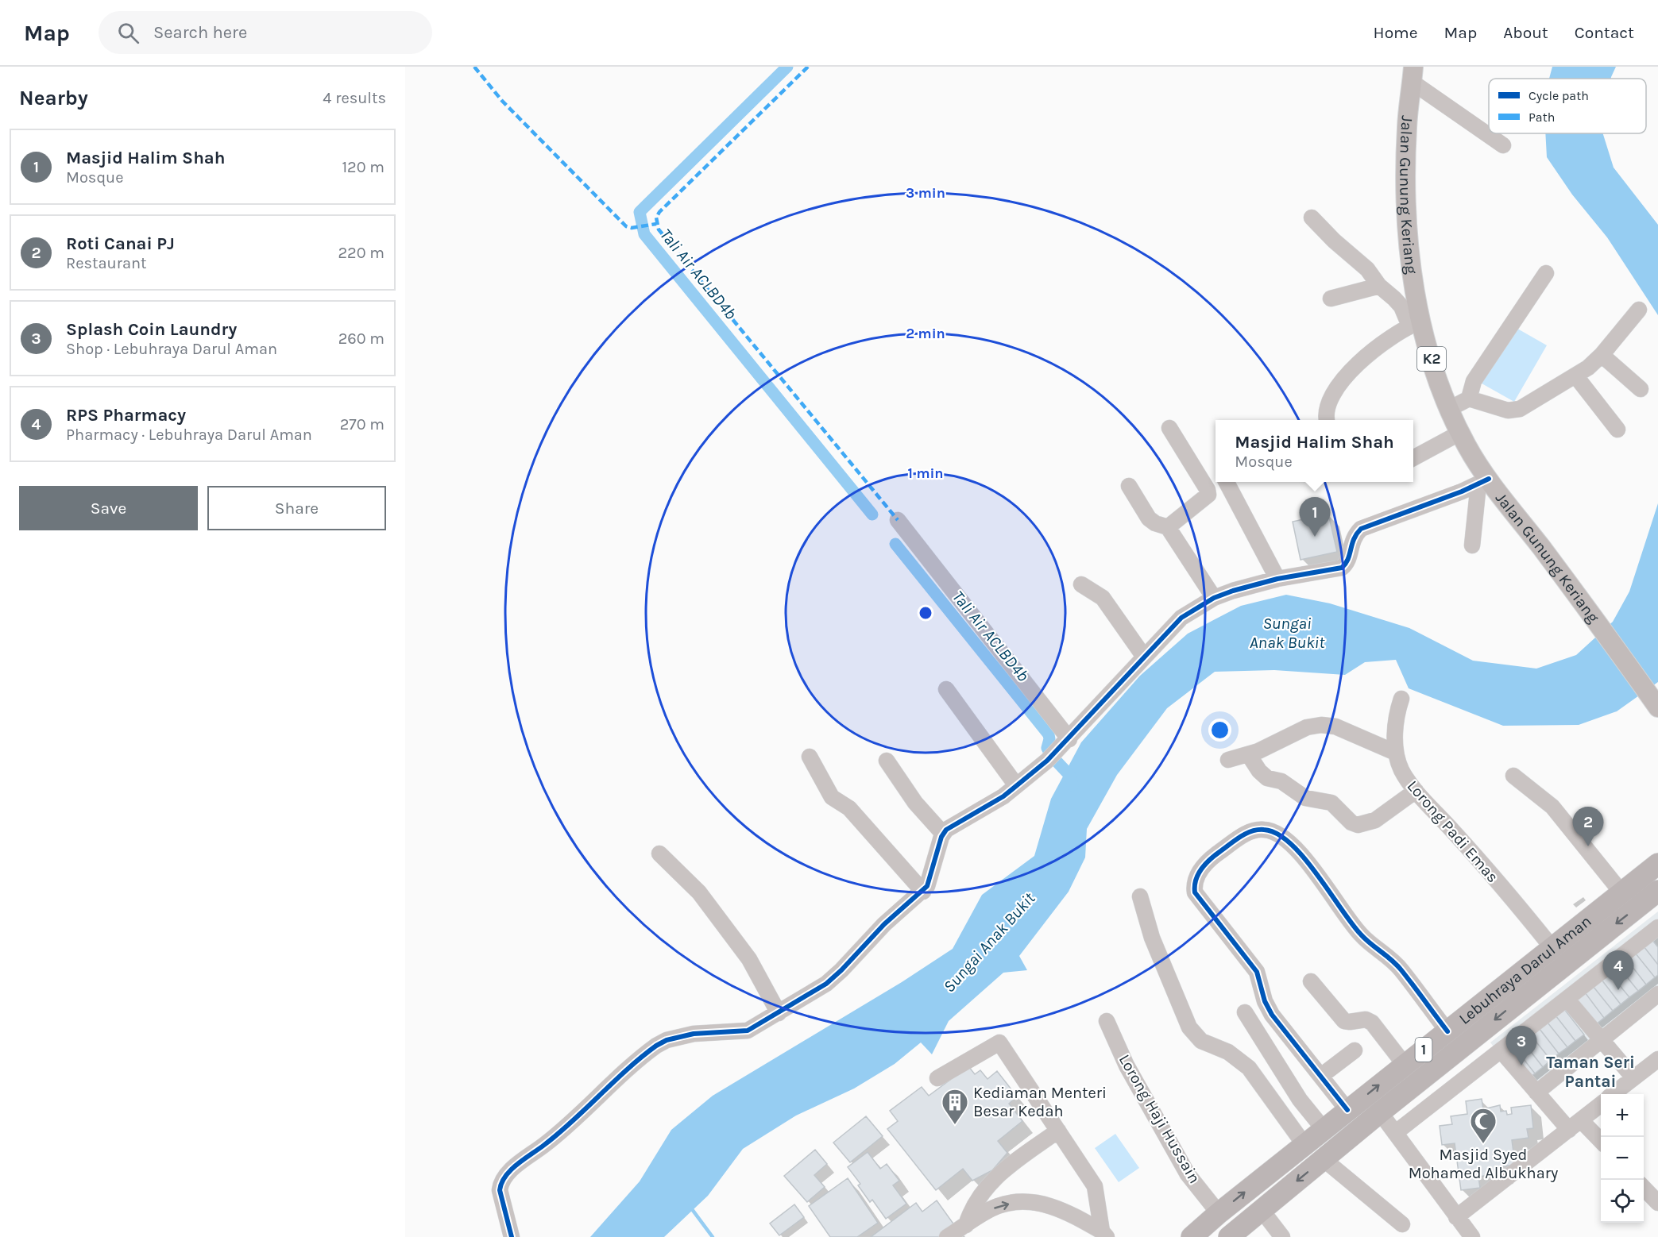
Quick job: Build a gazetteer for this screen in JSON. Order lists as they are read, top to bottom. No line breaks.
{"streets":{"highway":["Lebuhraya Darul Aman","1"],"main road":["Jalan Gunung Keriang","K2"],"street":["Lorong Padi Emas","Lorong Haji Hussain"]},"crossings":[["Lorong Padi Emas","Lebuhraya Darul Aman"],["Lebuhraya Darul Aman","Lorong Haji Hussain"]],"districts":["Taman Seri Pantai"],"water":["Tali Air ACLBD4b","Sungai Anak Bukit"],"places":{"building":["Kediaman Menteri Besar Kedah"],"mosque":["Masjid Syed Mohamed Albukhary"]},"legend":["Cycle path","Path"],"page":{"header":"Map","search":"Search here","nav":["Home","Map","About","Contact"],"heading":["Nearby","4 results"],"list":[{"mark":"1","name":"Masjid Halim Shah","note":"Mosque","value":"120 m"},{"mark":"2","name":"Roti Canai PJ","note":"Restaurant","value":"220 m"},{"mark":"3","name":"Splash Coin Laundry","note":"Shop · Lebuhraya Darul Aman","value":"260 m"},{"mark":"4","name":"RPS Pharmacy","note":"Pharmacy · Lebuhraya Darul Aman","value":"270 m"}],"popup":["Masjid Halim Shah","Mosque"],"buttons":["Save","Share"],"pins":["1","2","4","3"],"map_buttons":["+","−"]},"rings":["3 min","2 min","1 min"]}
